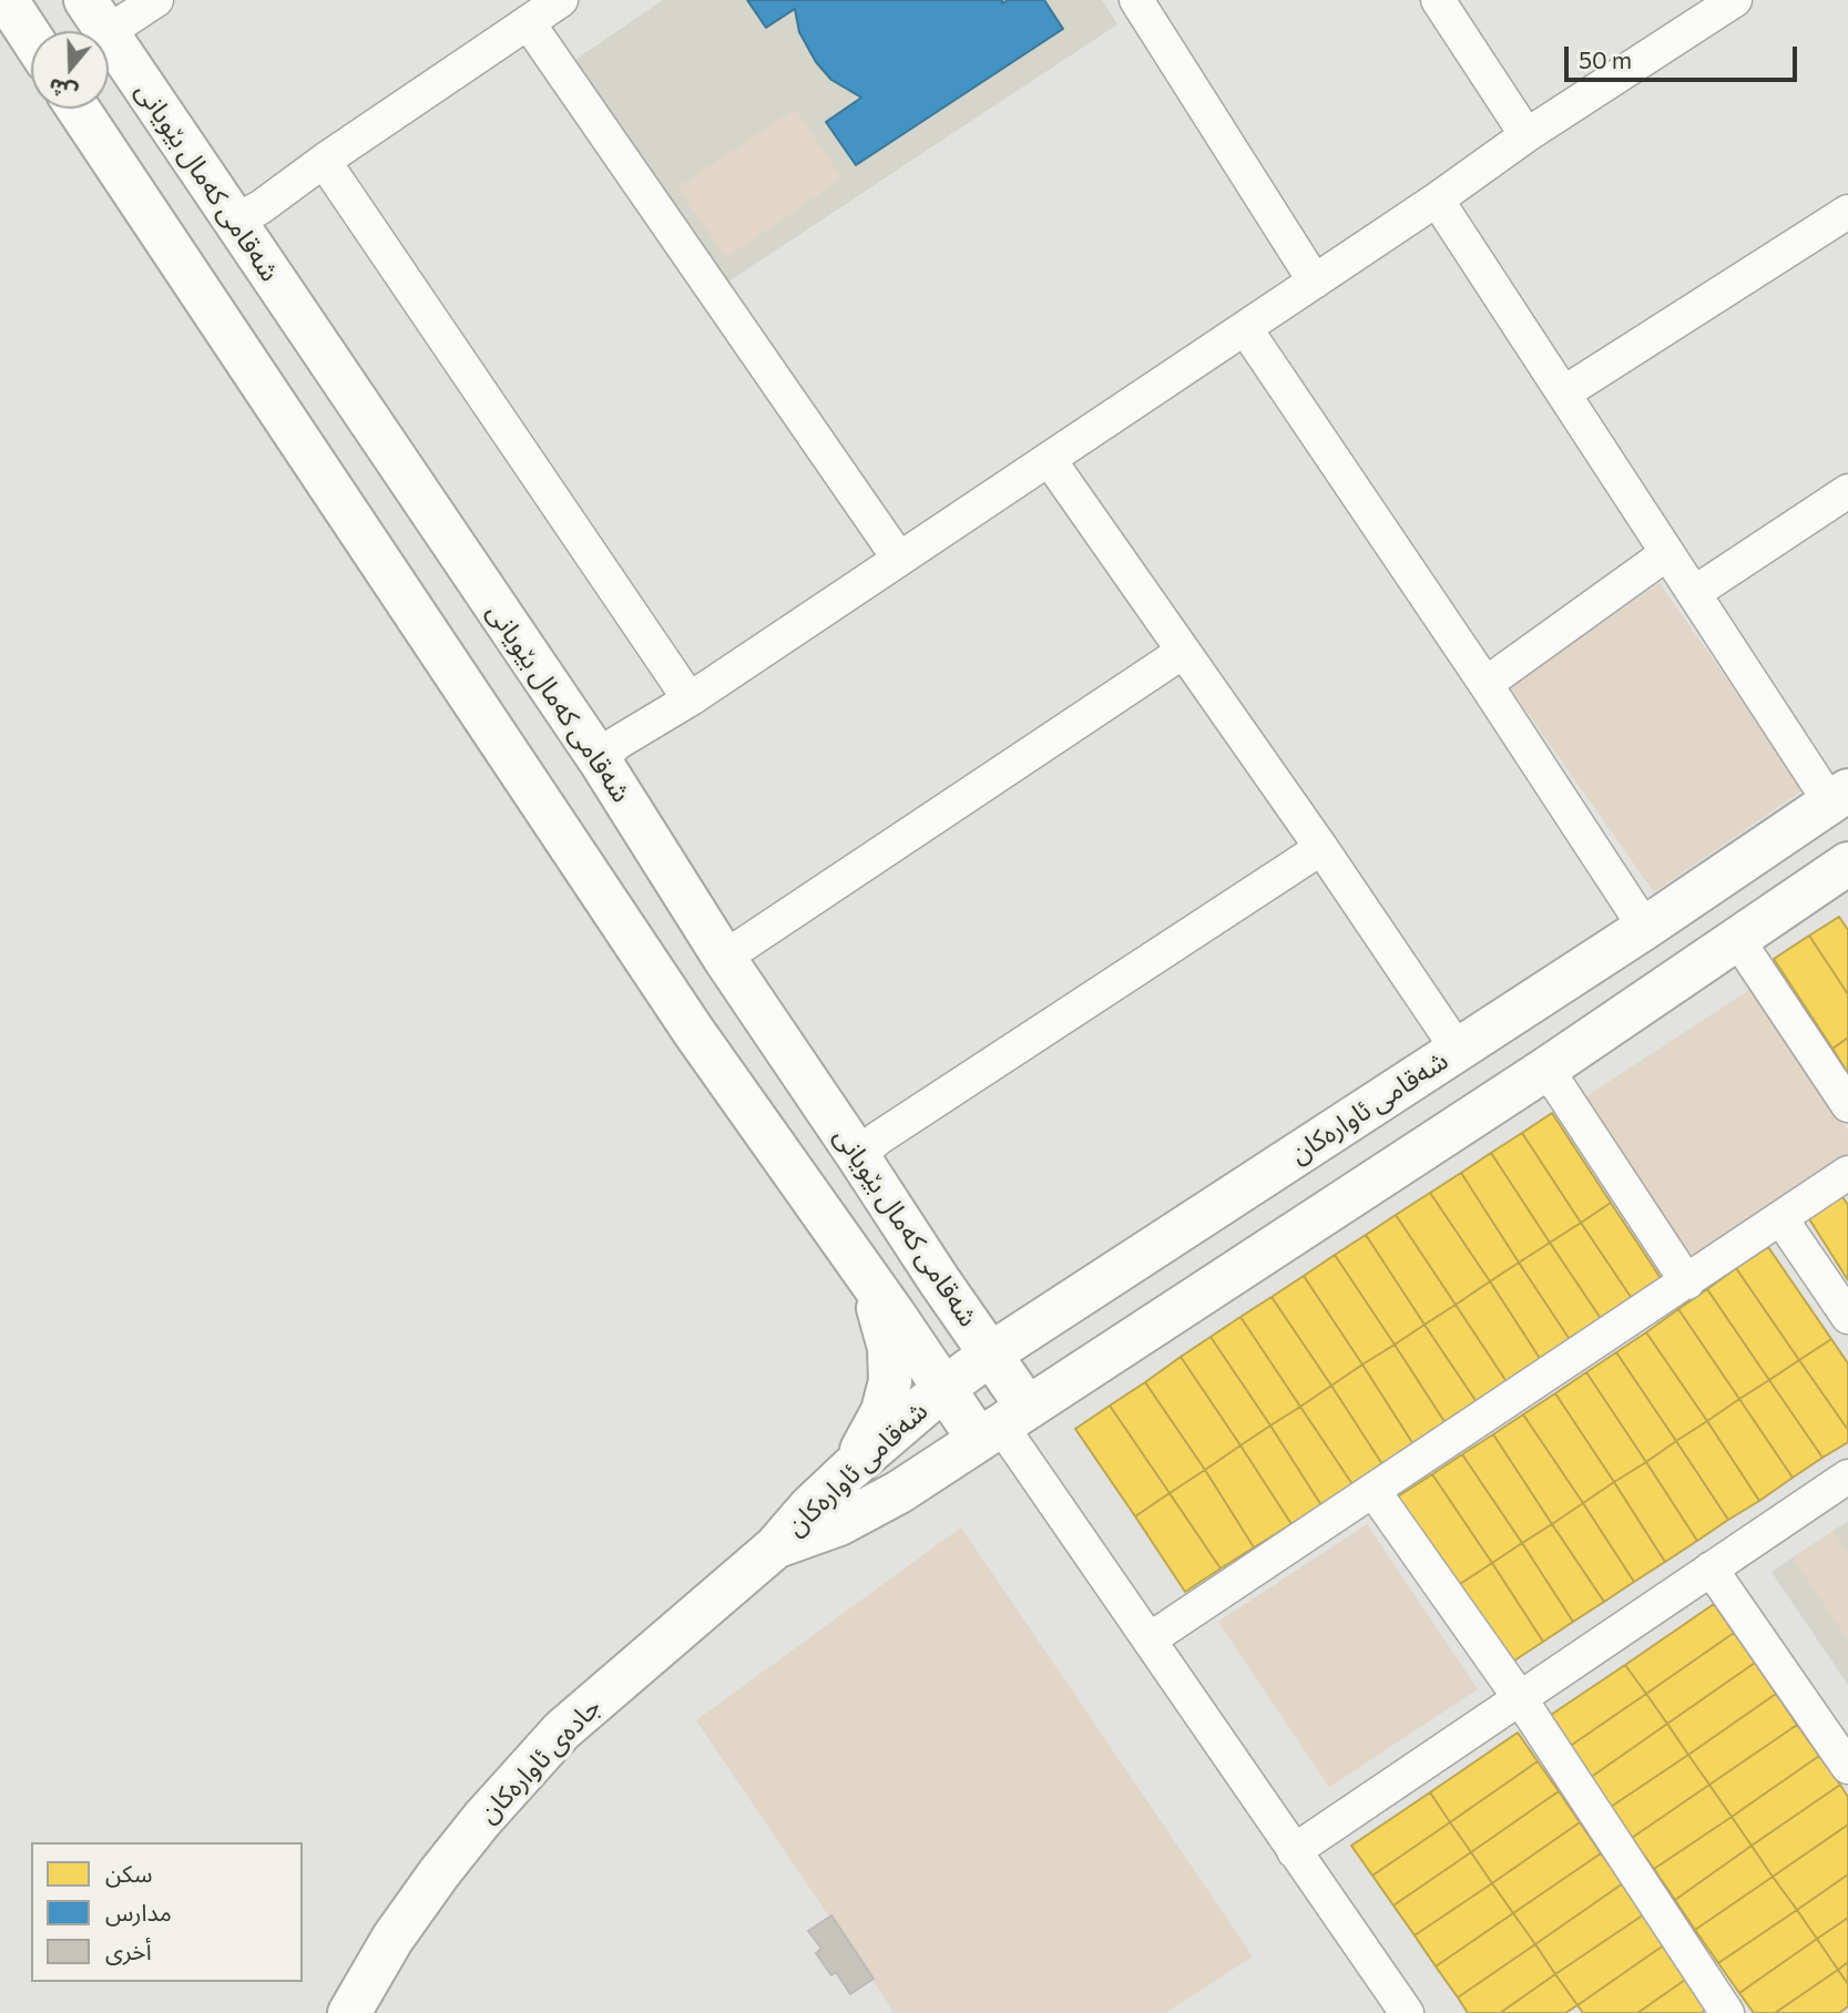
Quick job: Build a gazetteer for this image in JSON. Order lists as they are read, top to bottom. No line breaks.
{"streets":{"main road":["شەقامی کەمال بێویانی","شەقامی ئاوارەکان","جادەی ئاوارەکان"]},"crossings":[["شەقامی کەمال بێویانی","شەقامی ئاوارەکان"],["شەقامی ئاوارەکان","جادەی ئاوارەکان"]],"legend":["سكن","مدارس","أخرى"],"scale_bar":"50 m","north":"bottom"}
